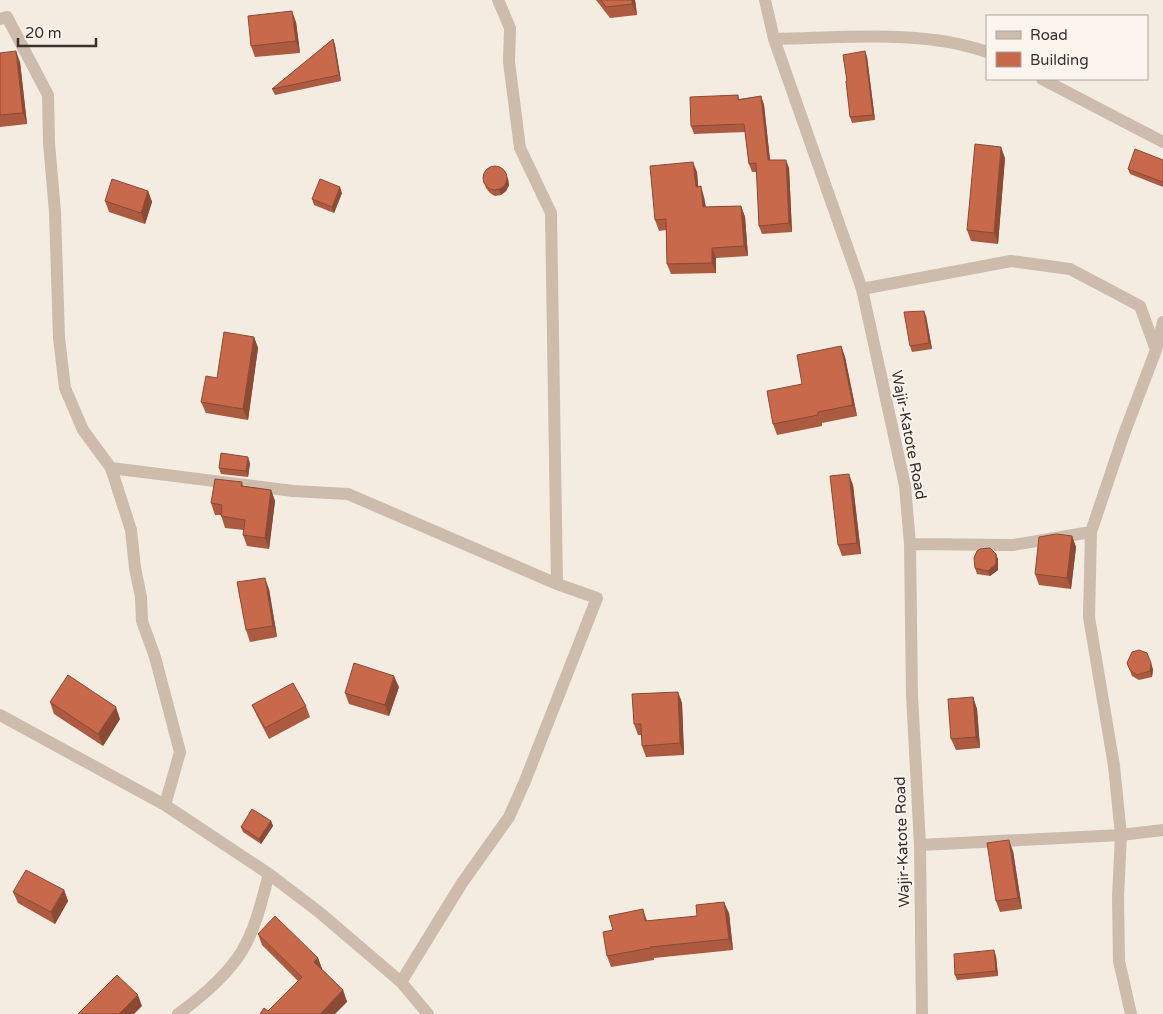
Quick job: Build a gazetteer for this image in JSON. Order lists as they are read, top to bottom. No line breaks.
{"streets":{"street":["Wajir-Katote Road"]},"legend":["Road","Building"],"scale_bar":"20 m"}
